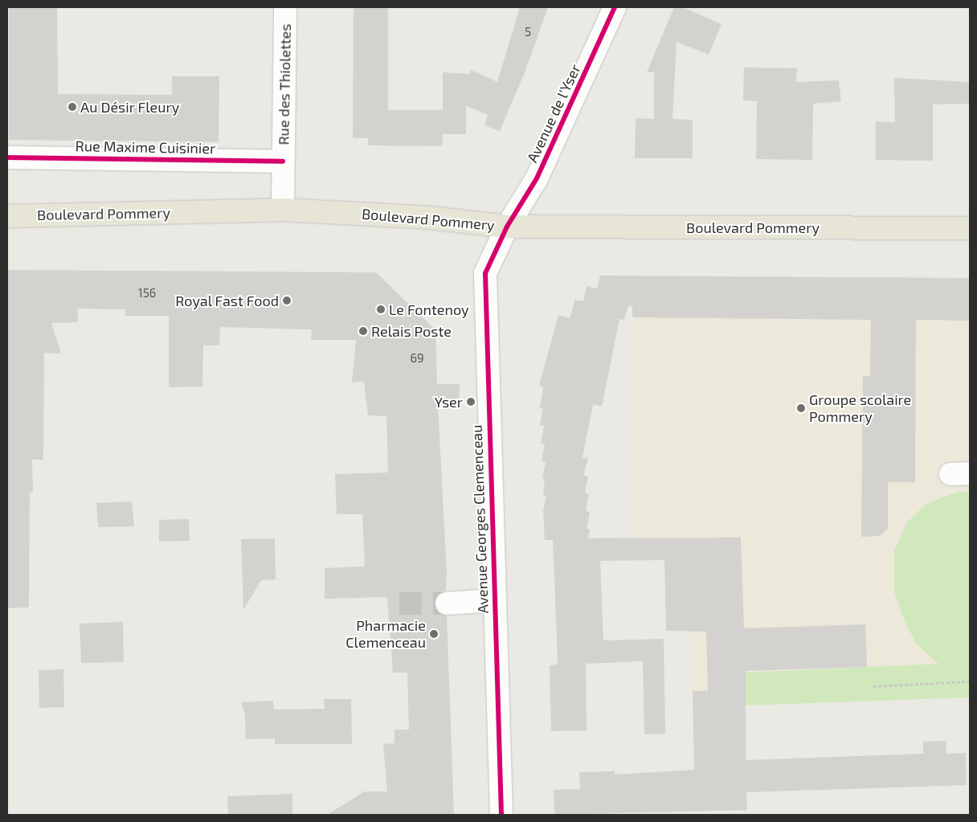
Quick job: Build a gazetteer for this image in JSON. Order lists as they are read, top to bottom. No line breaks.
{"streets":{"main road":["Boulevard Pommery"],"street":["Rue des Thiolettes","Avenue de l'Yser","Rue Maxime Cuisinier","Avenue Georges Clemenceau"]},"crossings":[["Rue des Thiolettes","Rue Maxime Cuisinier"],["Rue des Thiolettes","Boulevard Pommery"],["Avenue de l'Yser","Boulevard Pommery"],["Avenue de l'Yser","Avenue Georges Clemenceau"],["Boulevard Pommery","Avenue Georges Clemenceau"]],"places":["Au Désir Fleury","Royal Fast Food","Le Fontenoy","Relais Poste","Yser","Groupe scolaire Pommery","Pharmacie Clemenceau"],"house_numbers":["5","156","69"]}
